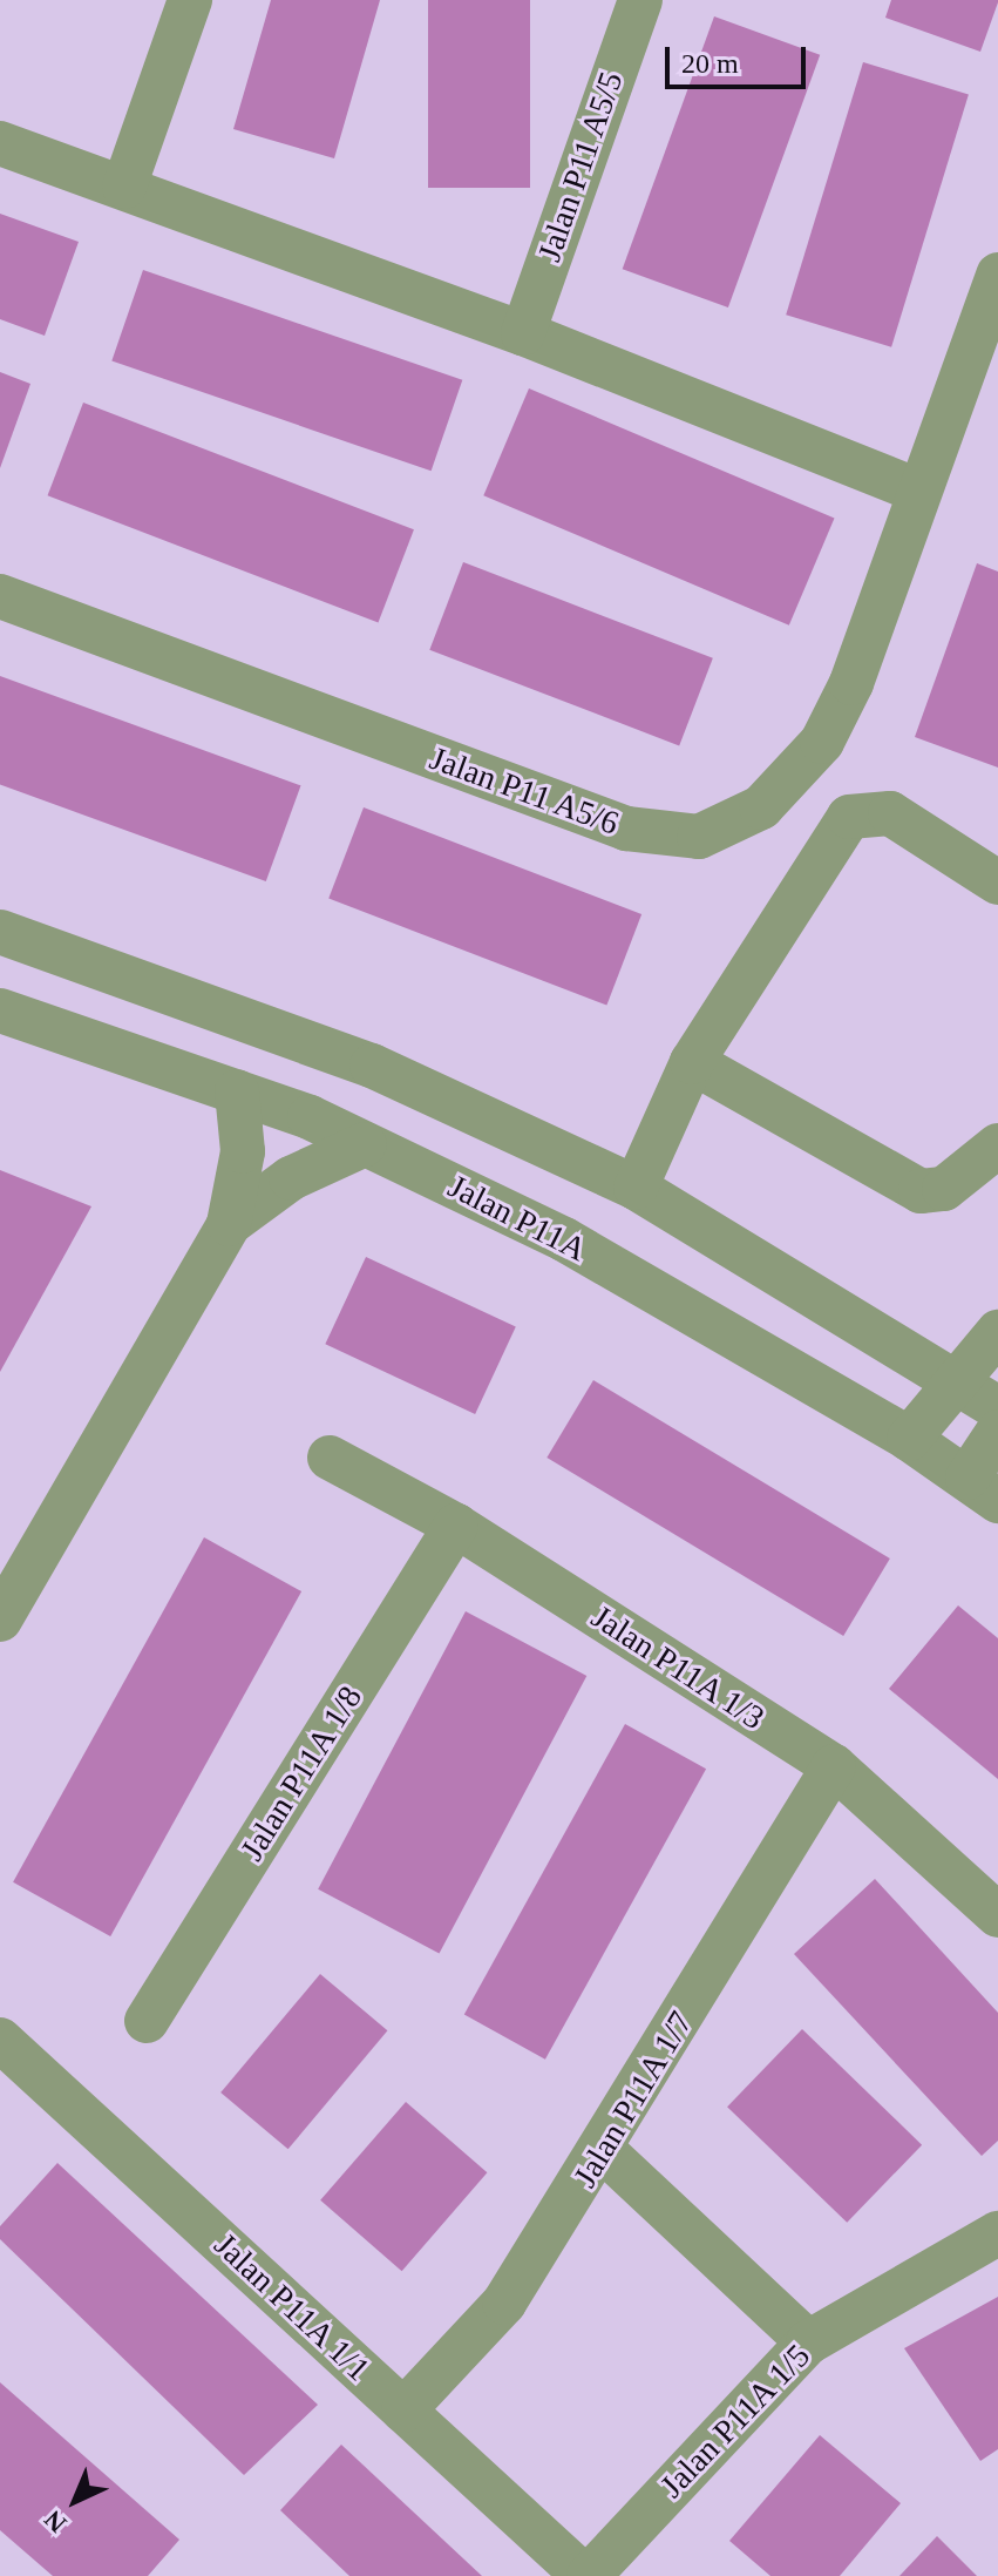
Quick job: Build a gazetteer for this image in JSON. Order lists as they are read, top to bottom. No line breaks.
{"streets":{"street":["Jalan P11 A5/5","Jalan P11 A5/6","Jalan P11A","Jalan P11A 1/3","Jalan P11A 1/8","Jalan P11A 1/7","Jalan P11A 1/1","Jalan P11A 1/5"]},"crossings":[["Jalan P11A 1/3","Jalan P11A 1/8"],["Jalan P11A 1/3","Jalan P11A 1/7"],["Jalan P11A 1/7","Jalan P11A 1/1"],["Jalan P11A 1/1","Jalan P11A 1/5"]],"scale_bar":"20 m","north":"bottom left"}
